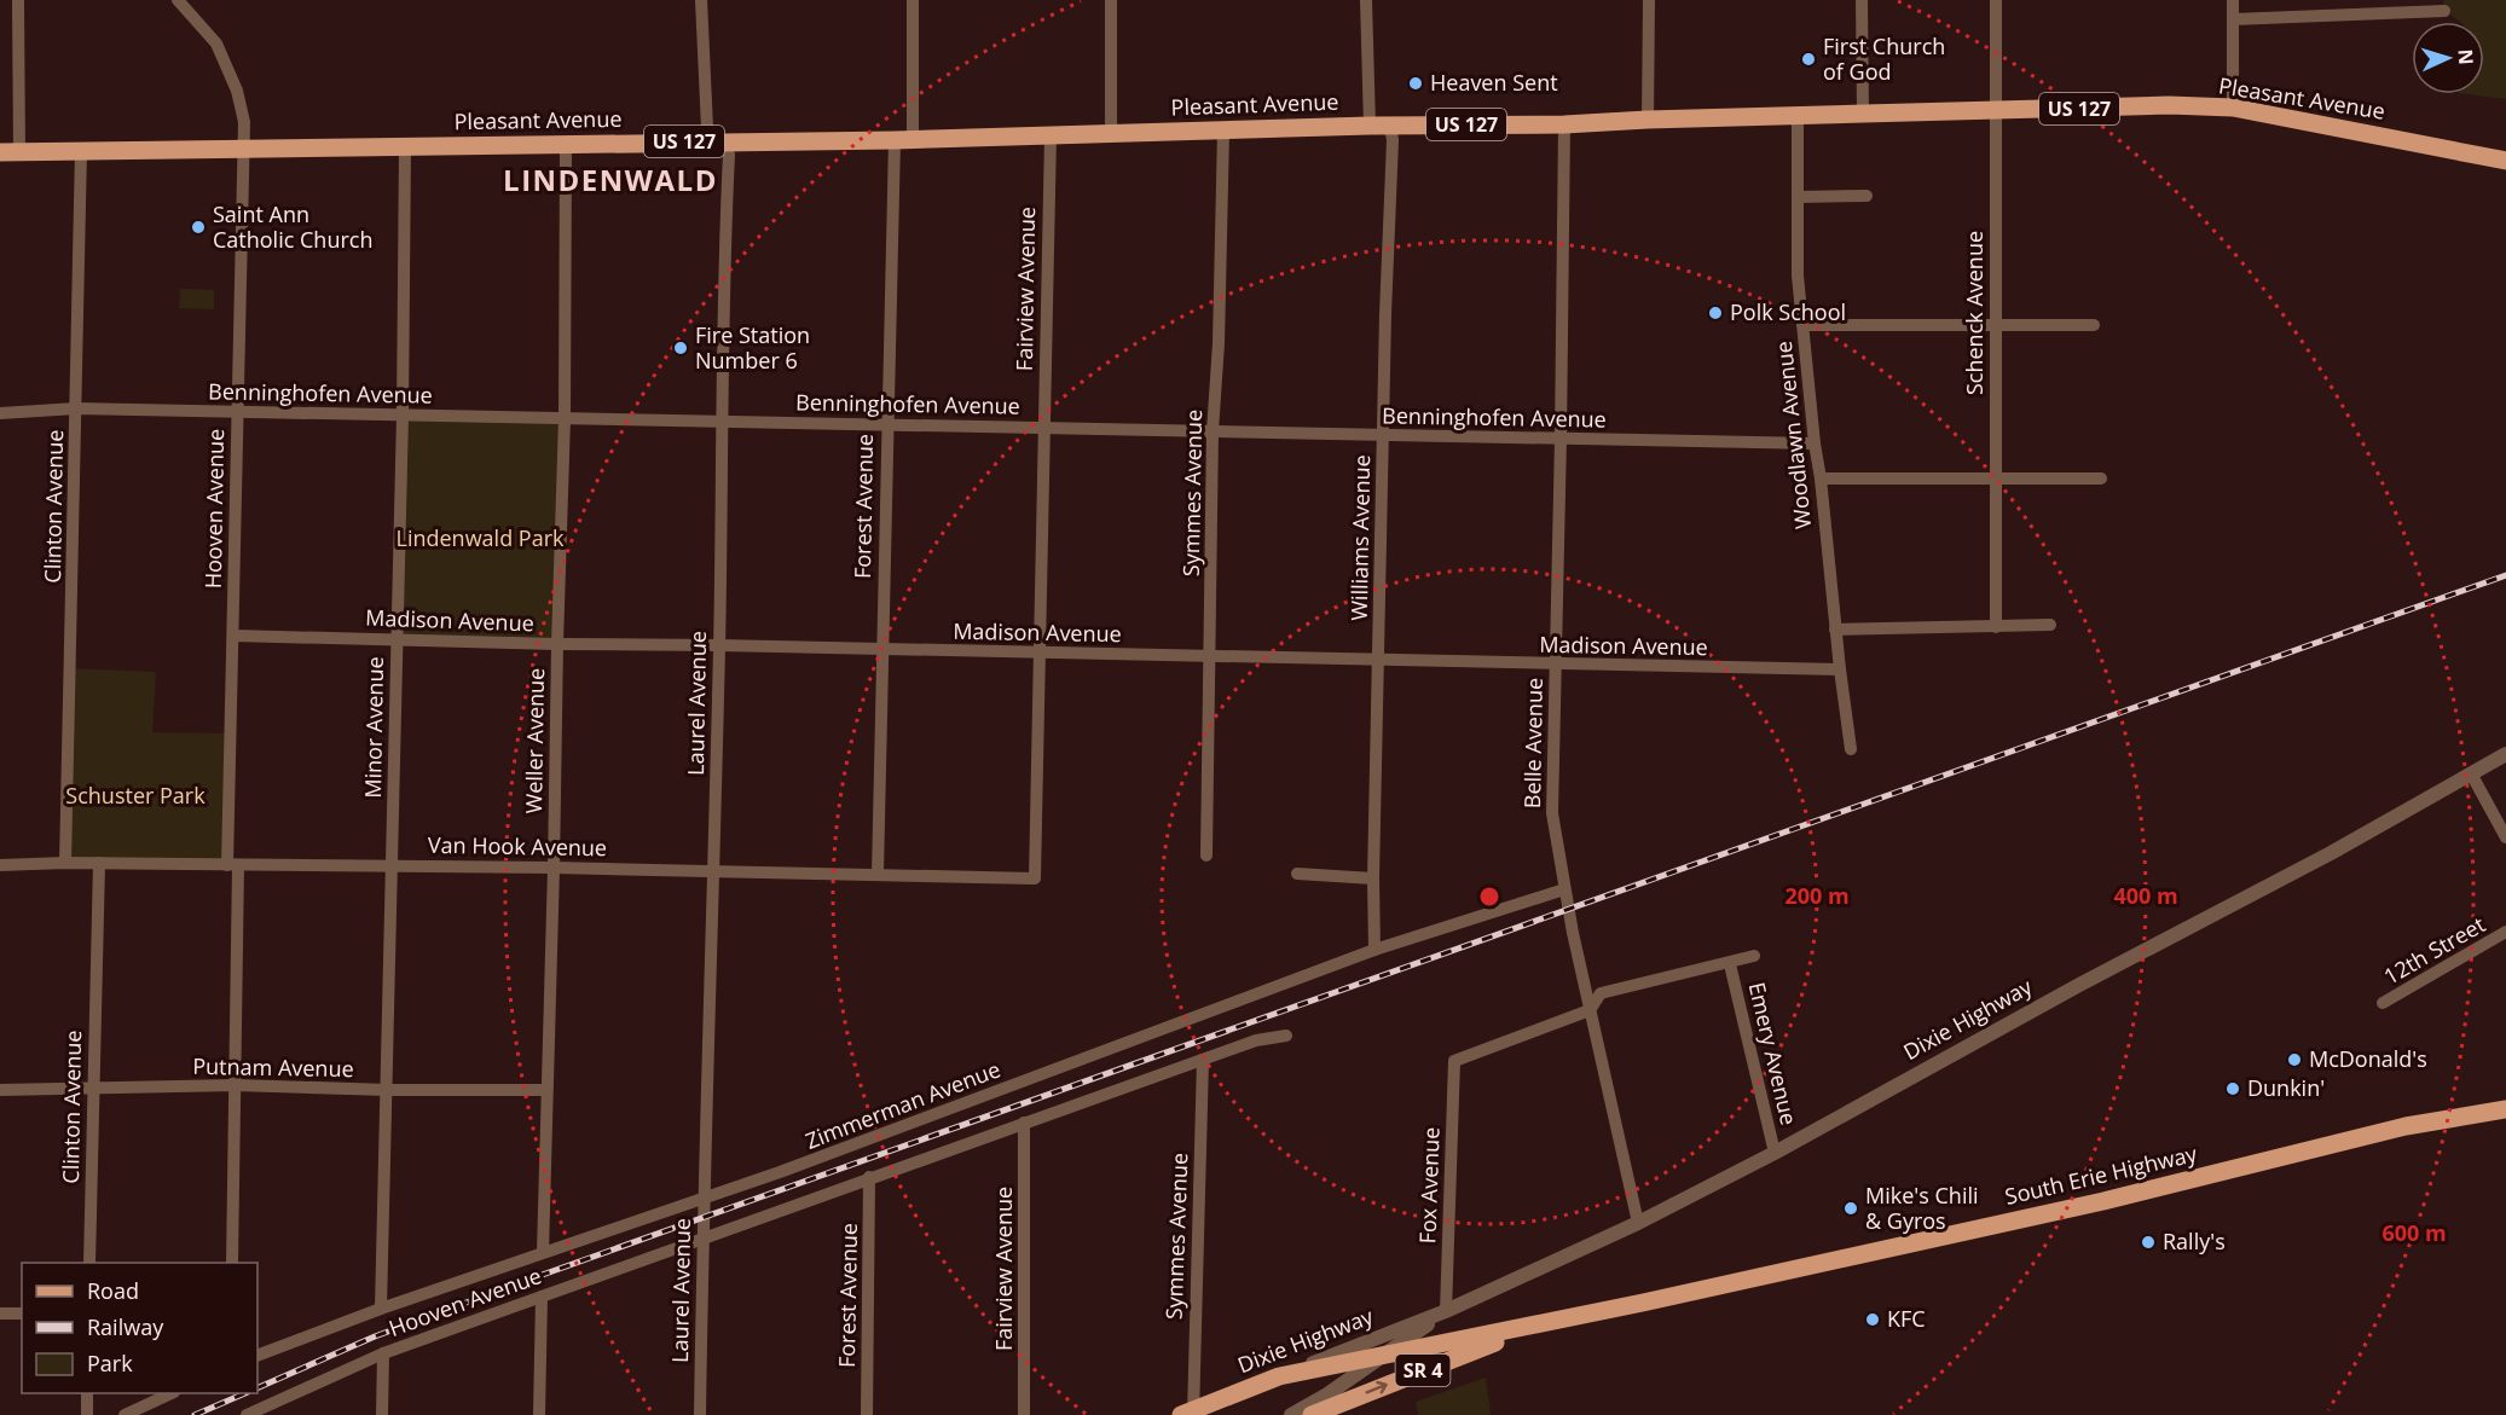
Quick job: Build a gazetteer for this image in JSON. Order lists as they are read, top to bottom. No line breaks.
{"streets":{"main road":["Pleasant Avenue","US 127","Dixie Highway","South Erie Highway","SR 4"],"street":["Fairview Avenue","Schenck Avenue","Benninghofen Avenue","Woodlawn Avenue","Symmes Avenue","Clinton Avenue","Forest Avenue","Hooven Avenue","Williams Avenue","Madison Avenue","Laurel Avenue","Minor Avenue","Weller Avenue","Belle Avenue","Van Hook Avenue","12th Street","Emery Avenue","Putnam Avenue","Zimmerman Avenue","Fox Avenue"]},"crossings":[["Pleasant Avenue","Fairview Avenue"],["Pleasant Avenue","Schenck Avenue"],["Pleasant Avenue","Woodlawn Avenue"],["Pleasant Avenue","Symmes Avenue"],["Pleasant Avenue","Clinton Avenue"],["Pleasant Avenue","Forest Avenue"],["Pleasant Avenue","Hooven Avenue"],["Pleasant Avenue","Williams Avenue"],["Pleasant Avenue","Laurel Avenue"],["Pleasant Avenue","Minor Avenue"],["Pleasant Avenue","Weller Avenue"],["Pleasant Avenue","Belle Avenue"],["Fairview Avenue","Benninghofen Avenue"],["Fairview Avenue","Madison Avenue"],["Fairview Avenue","Van Hook Avenue"],["Benninghofen Avenue","Woodlawn Avenue"],["Benninghofen Avenue","Symmes Avenue"],["Benninghofen Avenue","Clinton Avenue"],["Benninghofen Avenue","Forest Avenue"],["Benninghofen Avenue","Hooven Avenue"],["Benninghofen Avenue","Williams Avenue"],["Benninghofen Avenue","Laurel Avenue"],["Benninghofen Avenue","Minor Avenue"],["Benninghofen Avenue","Weller Avenue"],["Benninghofen Avenue","Belle Avenue"],["Woodlawn Avenue","Madison Avenue"],["Symmes Avenue","Madison Avenue"],["Symmes Avenue","Dixie Highway"],["Clinton Avenue","Van Hook Avenue"],["Clinton Avenue","Putnam Avenue"],["Forest Avenue","Madison Avenue"],["Forest Avenue","Van Hook Avenue"],["Hooven Avenue","Madison Avenue"],["Hooven Avenue","Laurel Avenue"],["Hooven Avenue","Van Hook Avenue"],["Hooven Avenue","Putnam Avenue"],["Williams Avenue","Madison Avenue"],["Williams Avenue","Zimmerman Avenue"],["Madison Avenue","Laurel Avenue"],["Madison Avenue","Minor Avenue"],["Madison Avenue","Weller Avenue"],["Madison Avenue","Belle Avenue"],["Laurel Avenue","Van Hook Avenue"],["Laurel Avenue","Zimmerman Avenue"],["Minor Avenue","Van Hook Avenue"],["Minor Avenue","Putnam Avenue"],["Minor Avenue","Zimmerman Avenue"],["Weller Avenue","Van Hook Avenue"],["Weller Avenue","Putnam Avenue"],["Weller Avenue","Zimmerman Avenue"],["Belle Avenue","Dixie Highway"],["Belle Avenue","Zimmerman Avenue"],["Belle Avenue","Fox Avenue"],["Dixie Highway","Emery Avenue"],["Dixie Highway","South Erie Highway"],["Dixie Highway","Fox Avenue"]],"districts":["LINDENWALD"],"parks":["Lindenwald Park","Schuster Park"],"places":["First Church of God","Heaven Sent","Saint Ann Catholic Church","Polk School","Fire Station Number 6","McDonald's","Dunkin'","Mike's Chili & Gyros","Rally's","KFC"],"legend":["Road","Railway","Park"],"north":"right","rings":["200 m","400 m","600 m"]}
